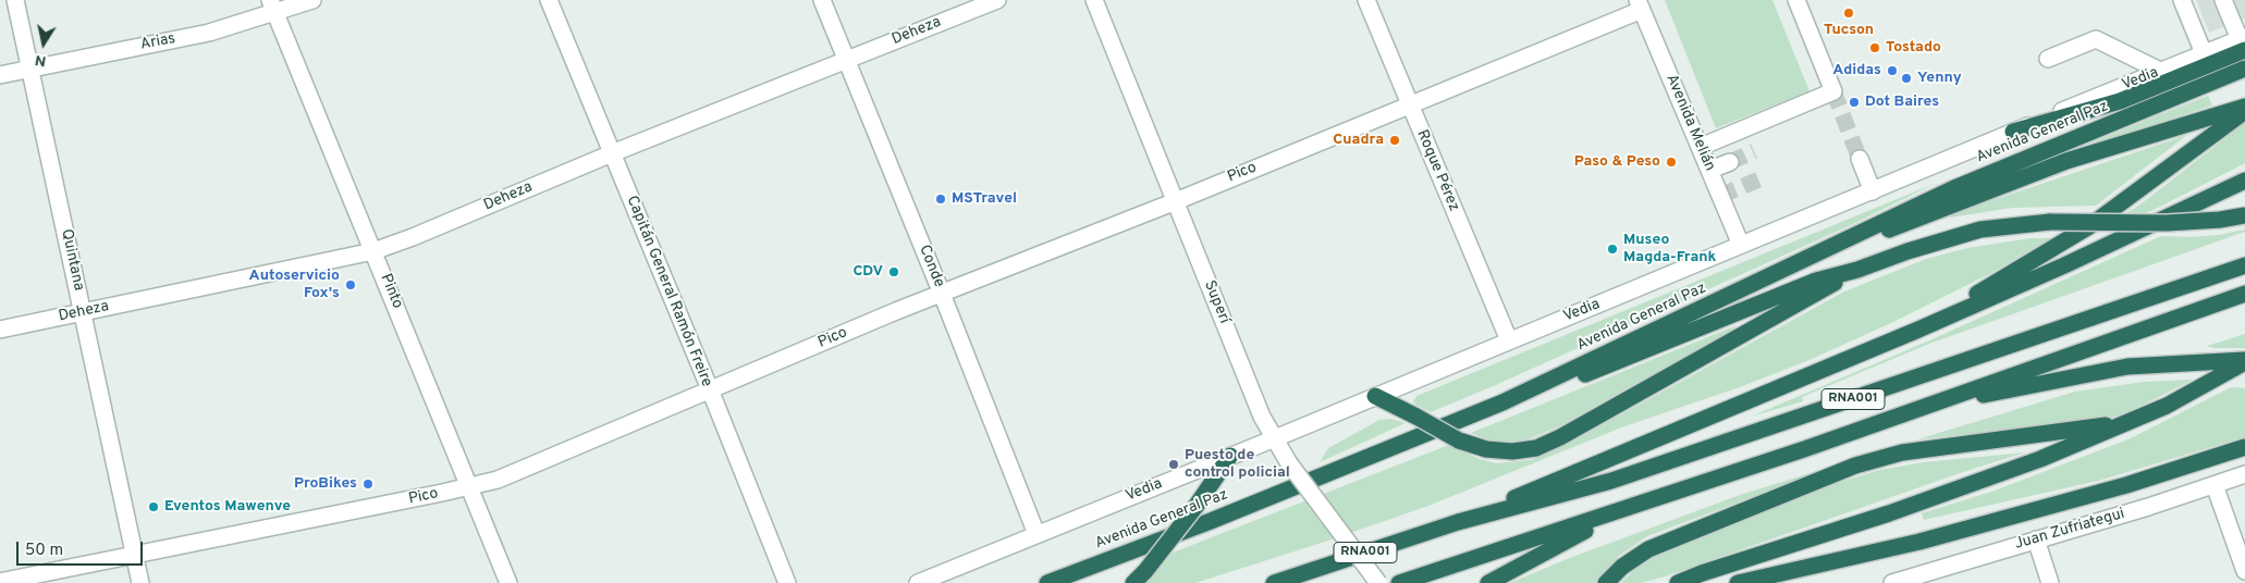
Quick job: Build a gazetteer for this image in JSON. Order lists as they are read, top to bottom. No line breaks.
{"streets":{"highway":["Avenida General Paz","RNA001"],"street":["Deheza","Arias","Vedia","Avenida Melián","Roque Pérez","Pico","Quintana","Conde","Pinto","Capitán General Ramón Freire","Superí","Juan Zufriategui"]},"crossings":[["Deheza","Quintana"],["Deheza","Conde"],["Deheza","Pinto"],["Deheza","Capitán General Ramón Freire"],["Arias","Quintana"],["Arias","Pinto"],["Vedia","Avenida Melián"],["Vedia","Roque Pérez"],["Vedia","Conde"],["Vedia","Superí"],["Avenida Melián","Pico"],["Roque Pérez","Pico"],["Pico","Quintana"],["Pico","Conde"],["Pico","Pinto"],["Pico","Capitán General Ramón Freire"],["Pico","Superí"]],"places":["Tucson","Tostado","Adidas","Yenny","Dot Baires","Cuadra","Paso & Peso","MSTravel","Museo Magda-Frank","CDV","Autoservicio Fox's","Puesto de control policial","ProBikes","Eventos Mawenve"],"scale_bar":"50 m","north":"bottom"}
